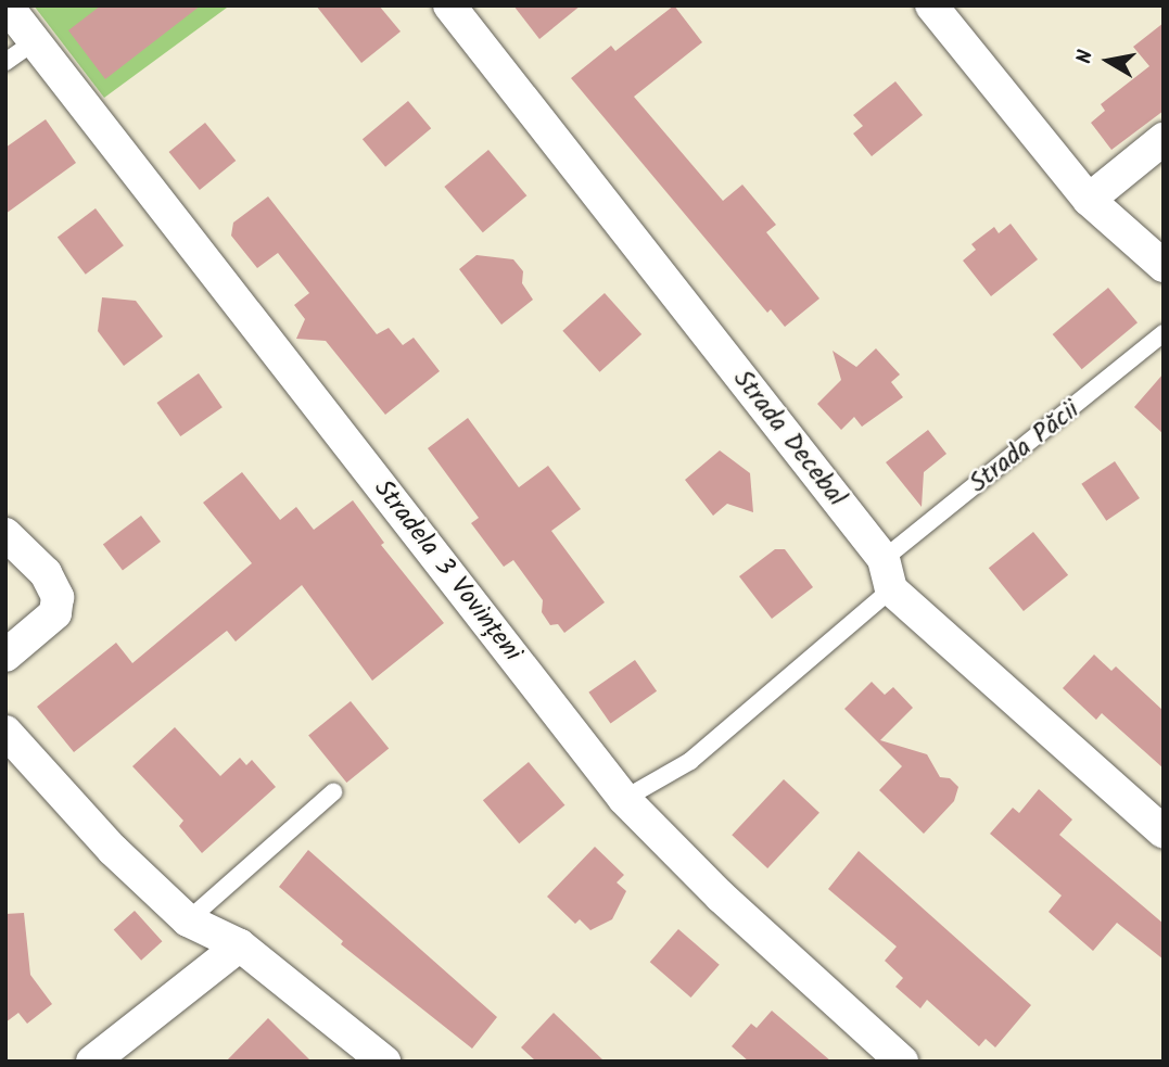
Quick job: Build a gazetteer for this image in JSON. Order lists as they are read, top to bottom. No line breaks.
{"streets":{"street":["Strada Decebal","Stradela 3 Vovințeni"],"lane":["Strada Păcii"]},"crossings":[["Strada Decebal","Strada Păcii"],["Strada Păcii","Stradela 3 Vovințeni"]],"north":"left"}
